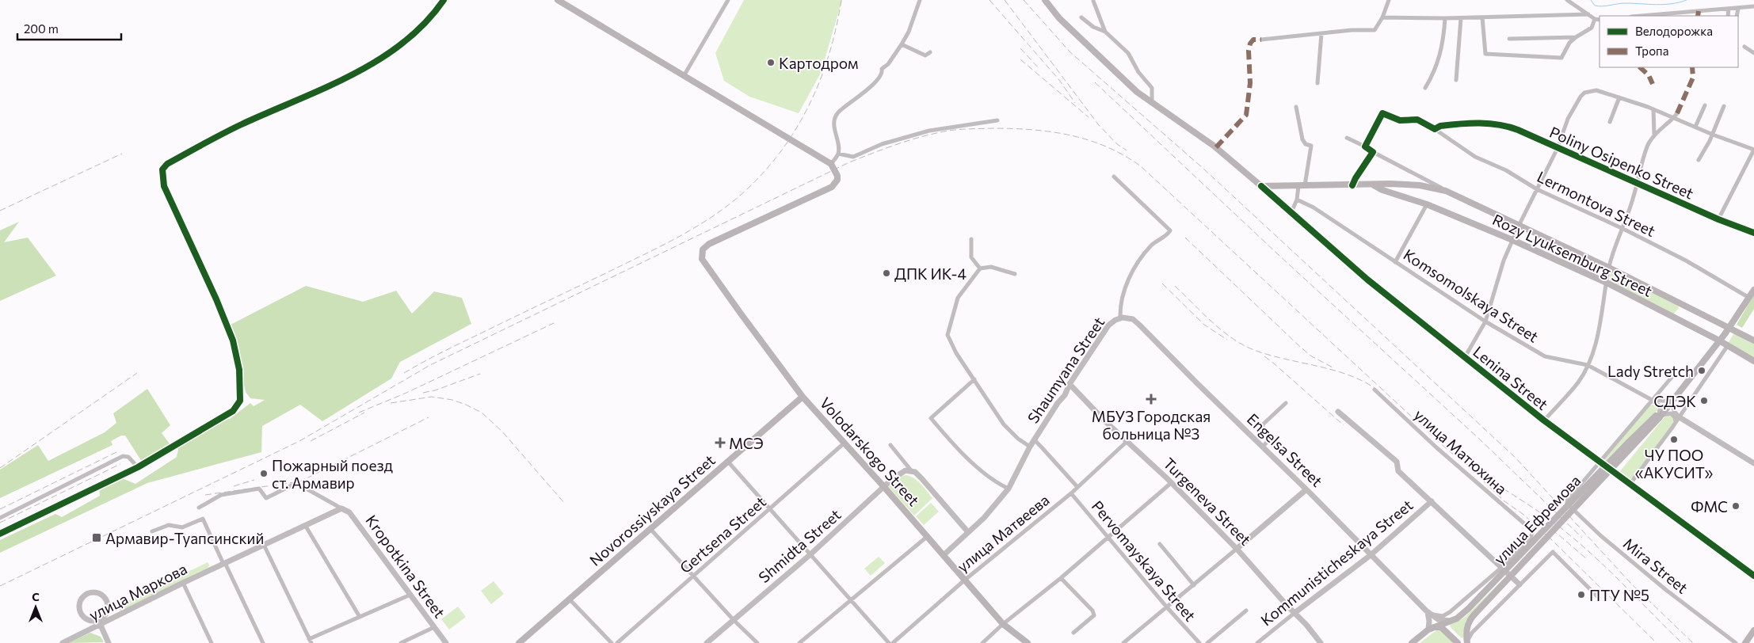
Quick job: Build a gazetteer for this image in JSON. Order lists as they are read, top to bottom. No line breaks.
{"streets":{"main road":["Rozy Lyuksemburg Street","Volodarskogo Street","Novorossiyskaya Street","улица Ефремова"],"street":["Poliny Osipenko Street","Lermontova Street","Komsomolskaya Street","Shaumyana Street","Lenina Street","Engelsa Street","улица Матюхина","Turgeneva Street","улица Матвеева","Gertsena Street","Shmidta Street","Pervomayskaya Street","Kommunisticheskaya Street","Mira Street","Kropotkina Street","улица Маркова"]},"crossings":[["Poliny Osipenko Street","Lermontova Street"],["Lermontova Street","улица Ефремова"],["Rozy Lyuksemburg Street","Lenina Street"],["Rozy Lyuksemburg Street","улица Ефремова"],["Komsomolskaya Street","улица Ефремова"],["Shaumyana Street","Engelsa Street"],["Shaumyana Street","Volodarskogo Street"],["Shaumyana Street","Turgeneva Street"],["Lenina Street","улица Ефремова"],["Engelsa Street","улица Ефремова"],["Engelsa Street","Kommunisticheskaya Street"],["Volodarskogo Street","Novorossiyskaya Street"],["Volodarskogo Street","улица Матвеева"],["Volodarskogo Street","Gertsena Street"],["Volodarskogo Street","Shmidta Street"],["улица Матюхина","улица Ефремова"],["Turgeneva Street","улица Матвеева"],["Turgeneva Street","Kommunisticheskaya Street"],["улица Ефремова","Mira Street"],["улица Матвеева","Pervomayskaya Street"],["Kropotkina Street","улица Маркова"]],"places":{"other":["Картодром","ДПК ИК-4","Lady Stretch","СДЭК","ЧУ ПОО «АКУСИТ»","Пожарный поезд ст. Армавир","ФМС","ПТУ №5"],"health":["МБУЗ Городская больница №3","МСЭ"],"transit":["Армавир-Туапсинский"]},"legend":["Велодорожка","Тропа"],"scale_bar":"200 m","north":"top"}
